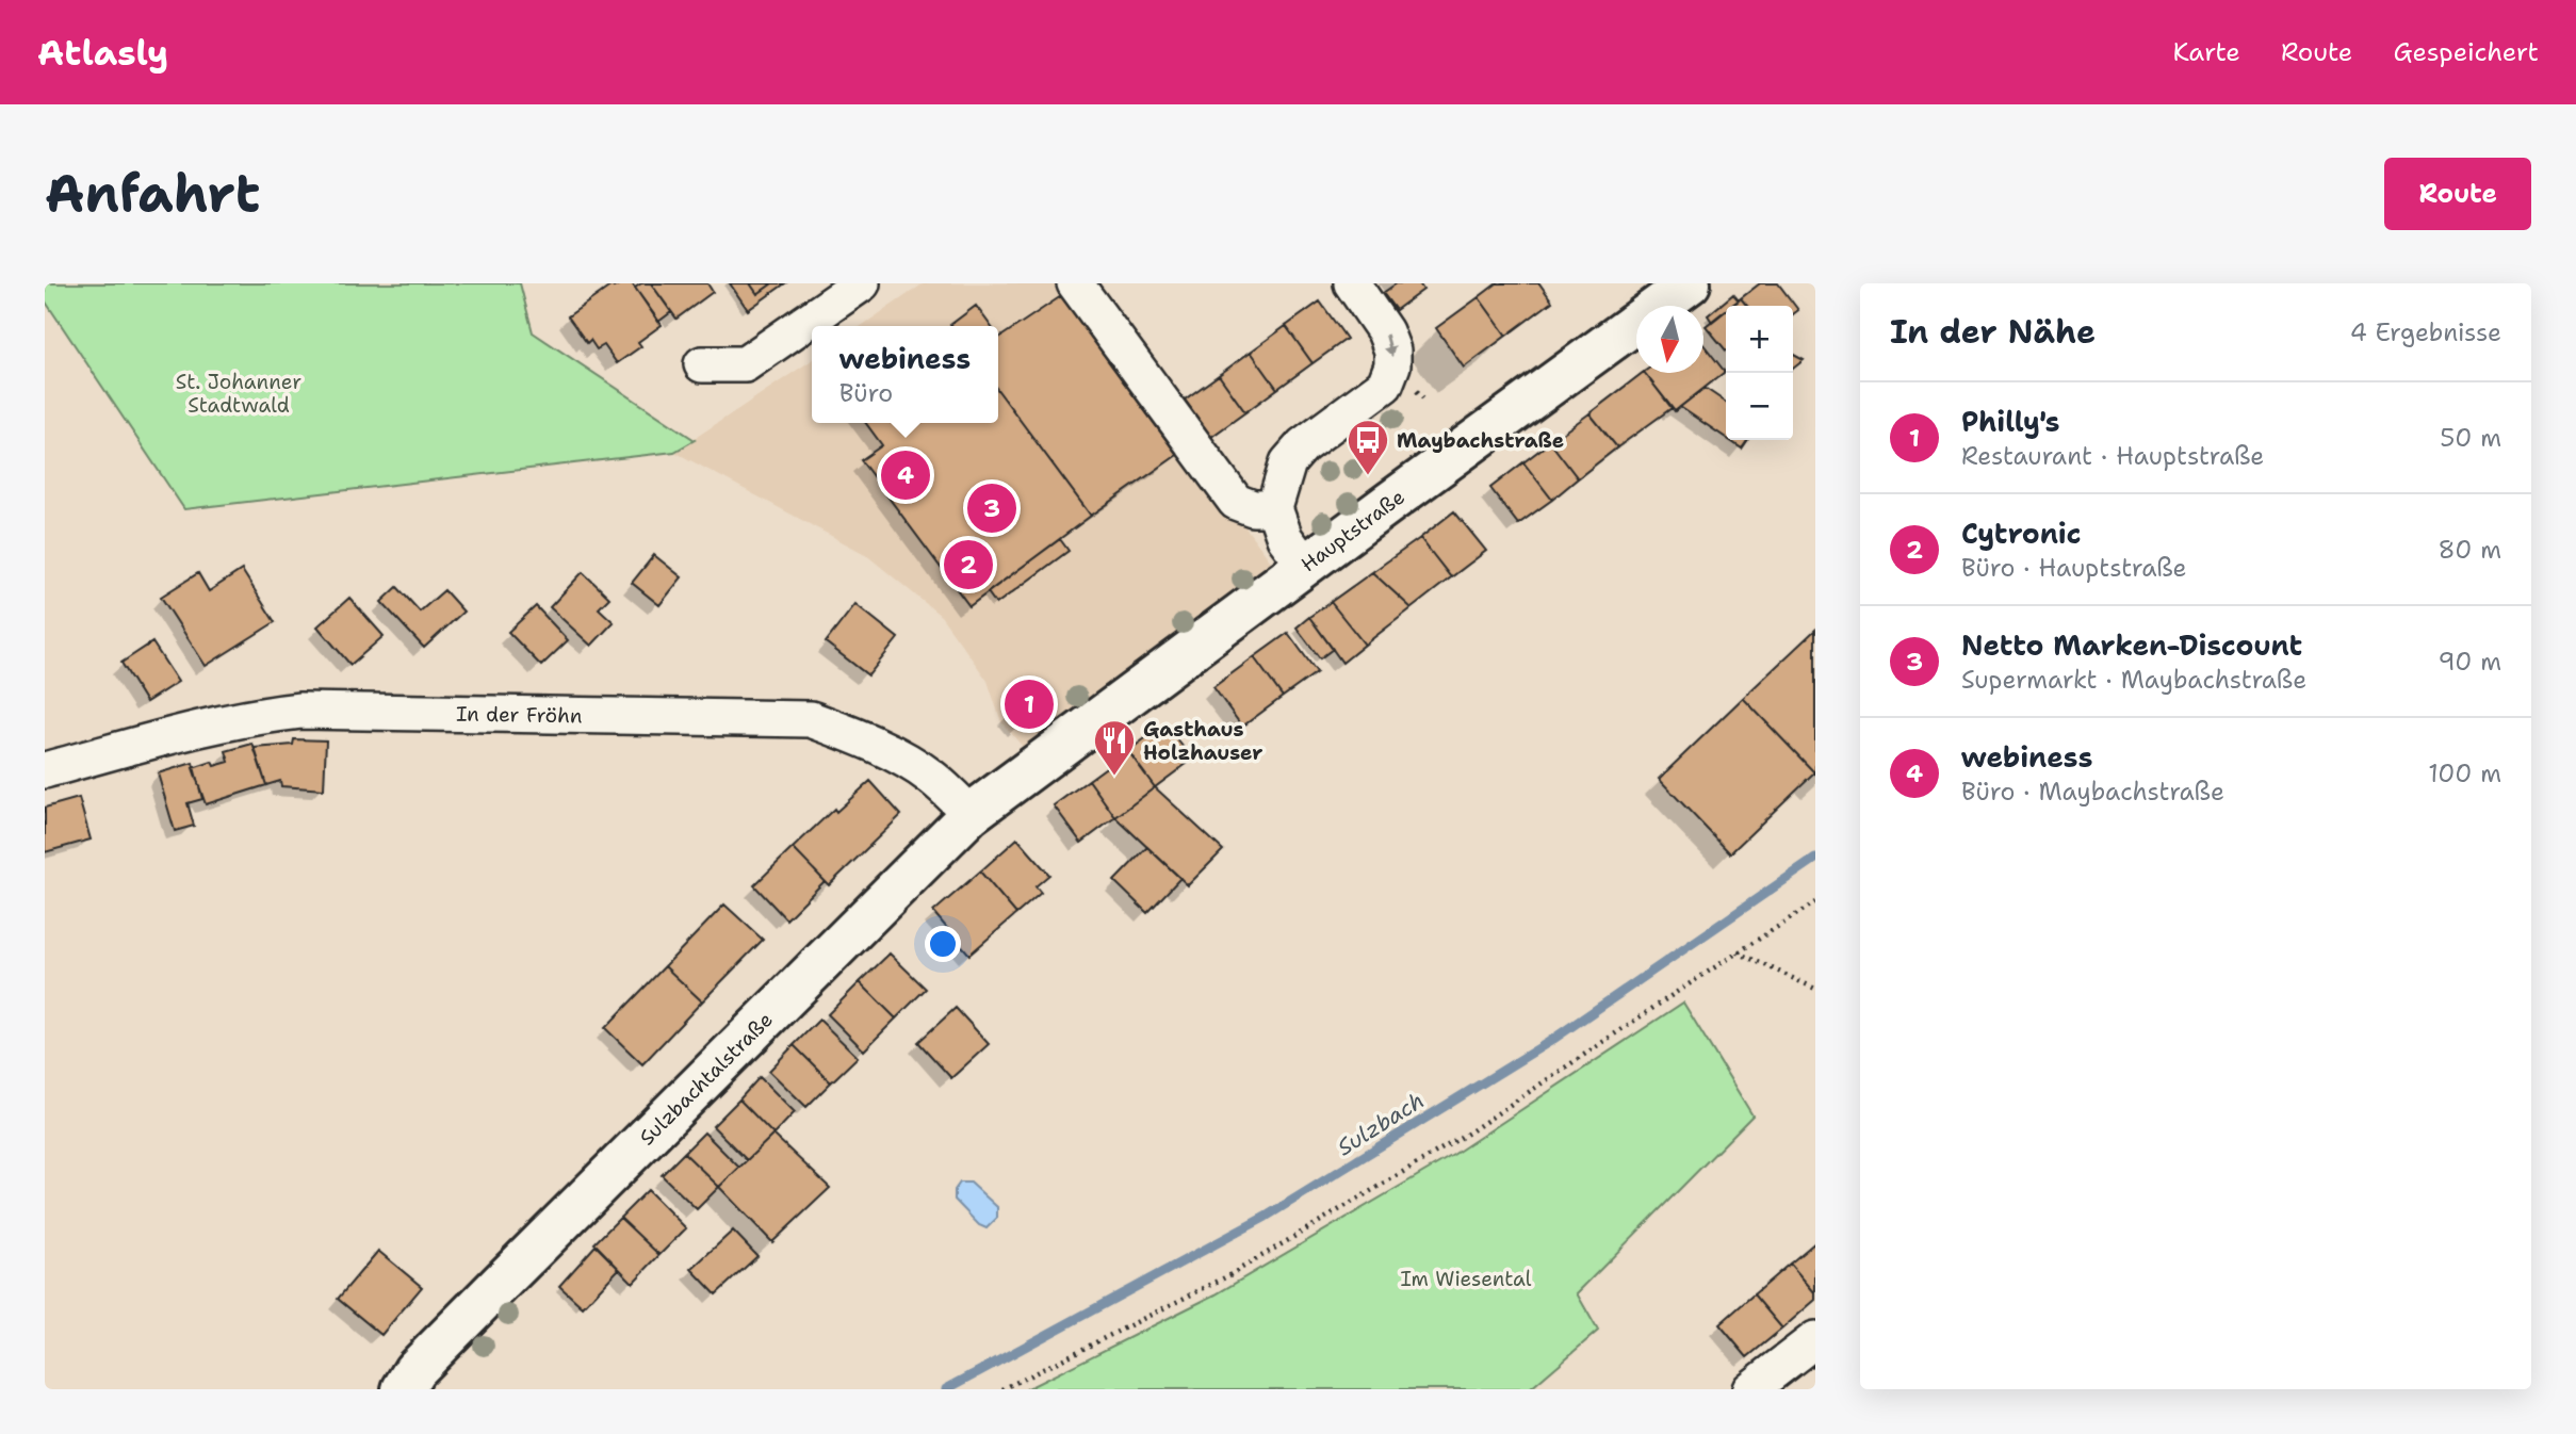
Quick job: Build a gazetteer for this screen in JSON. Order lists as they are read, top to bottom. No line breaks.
{"streets":{"main road":["Hauptstraße","Sulzbachtalstraße"],"street":["In der Fröhn"]},"crossings":[["Hauptstraße","Sulzbachtalstraße"],["In der Fröhn","Sulzbachtalstraße"]],"water":["Sulzbach"],"parks":["St. Johanner Stadtwald","Im Wiesental"],"places":{"bus stop":["Maybachstraße"],"restaurant":["Gasthaus Holzhauser"]},"north":"bottom","page":{"header":"Atlasly","nav":["Karte","Route","Gespeichert"],"buttons":"Route","title":"Anfahrt","heading":["In der Nähe","4 Ergebnisse"],"map_buttons":["+","−"],"popup":["webiness","Büro"],"list":[{"mark":"1","name":"Philly's","note":"Restaurant · Hauptstraße","value":"50 m"},{"mark":"2","name":"Cytronic","note":"Büro · Hauptstraße","value":"80 m"},{"mark":"3","name":"Netto Marken-Discount","note":"Supermarkt · Maybachstraße","value":"90 m"},{"mark":"4","name":"webiness","note":"Büro · Maybachstraße","value":"100 m"}],"pins":["4","3","2","1"]}}
